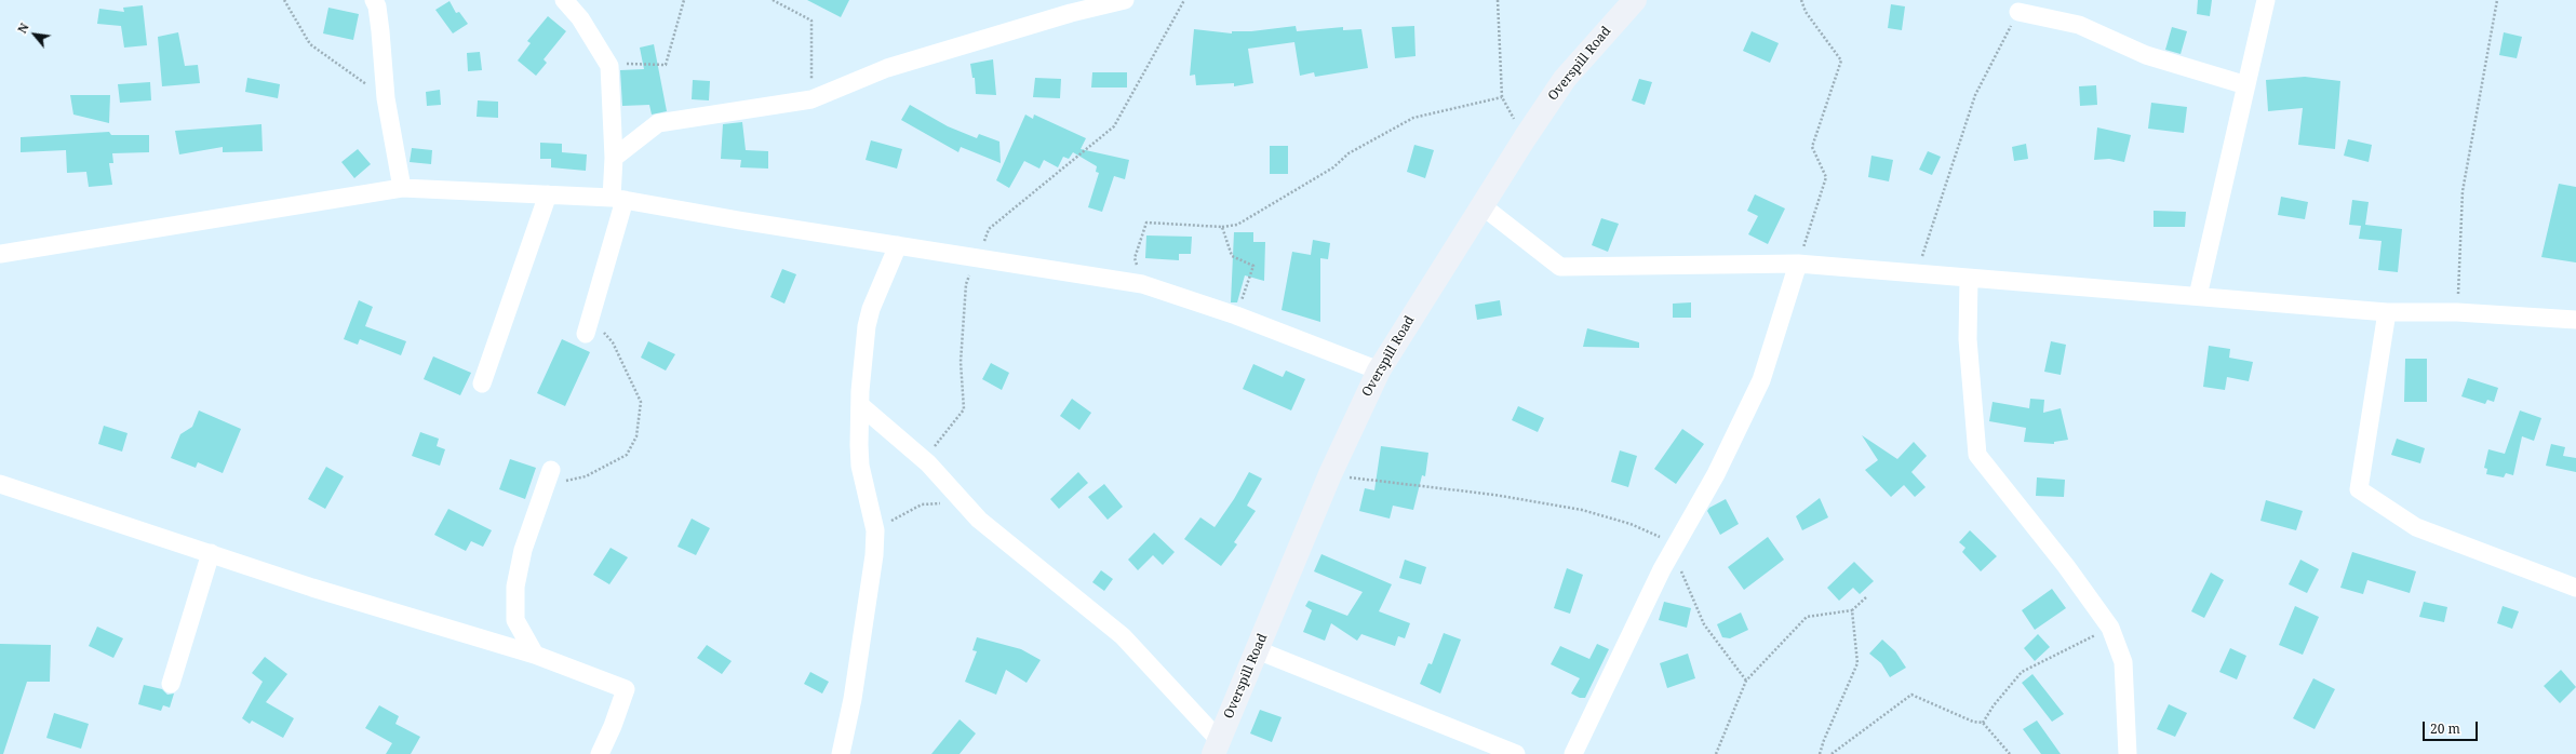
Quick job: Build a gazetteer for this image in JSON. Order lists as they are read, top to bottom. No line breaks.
{"streets":{"street":["Overspill Road"]},"scale_bar":"20 m","north":"top left"}
